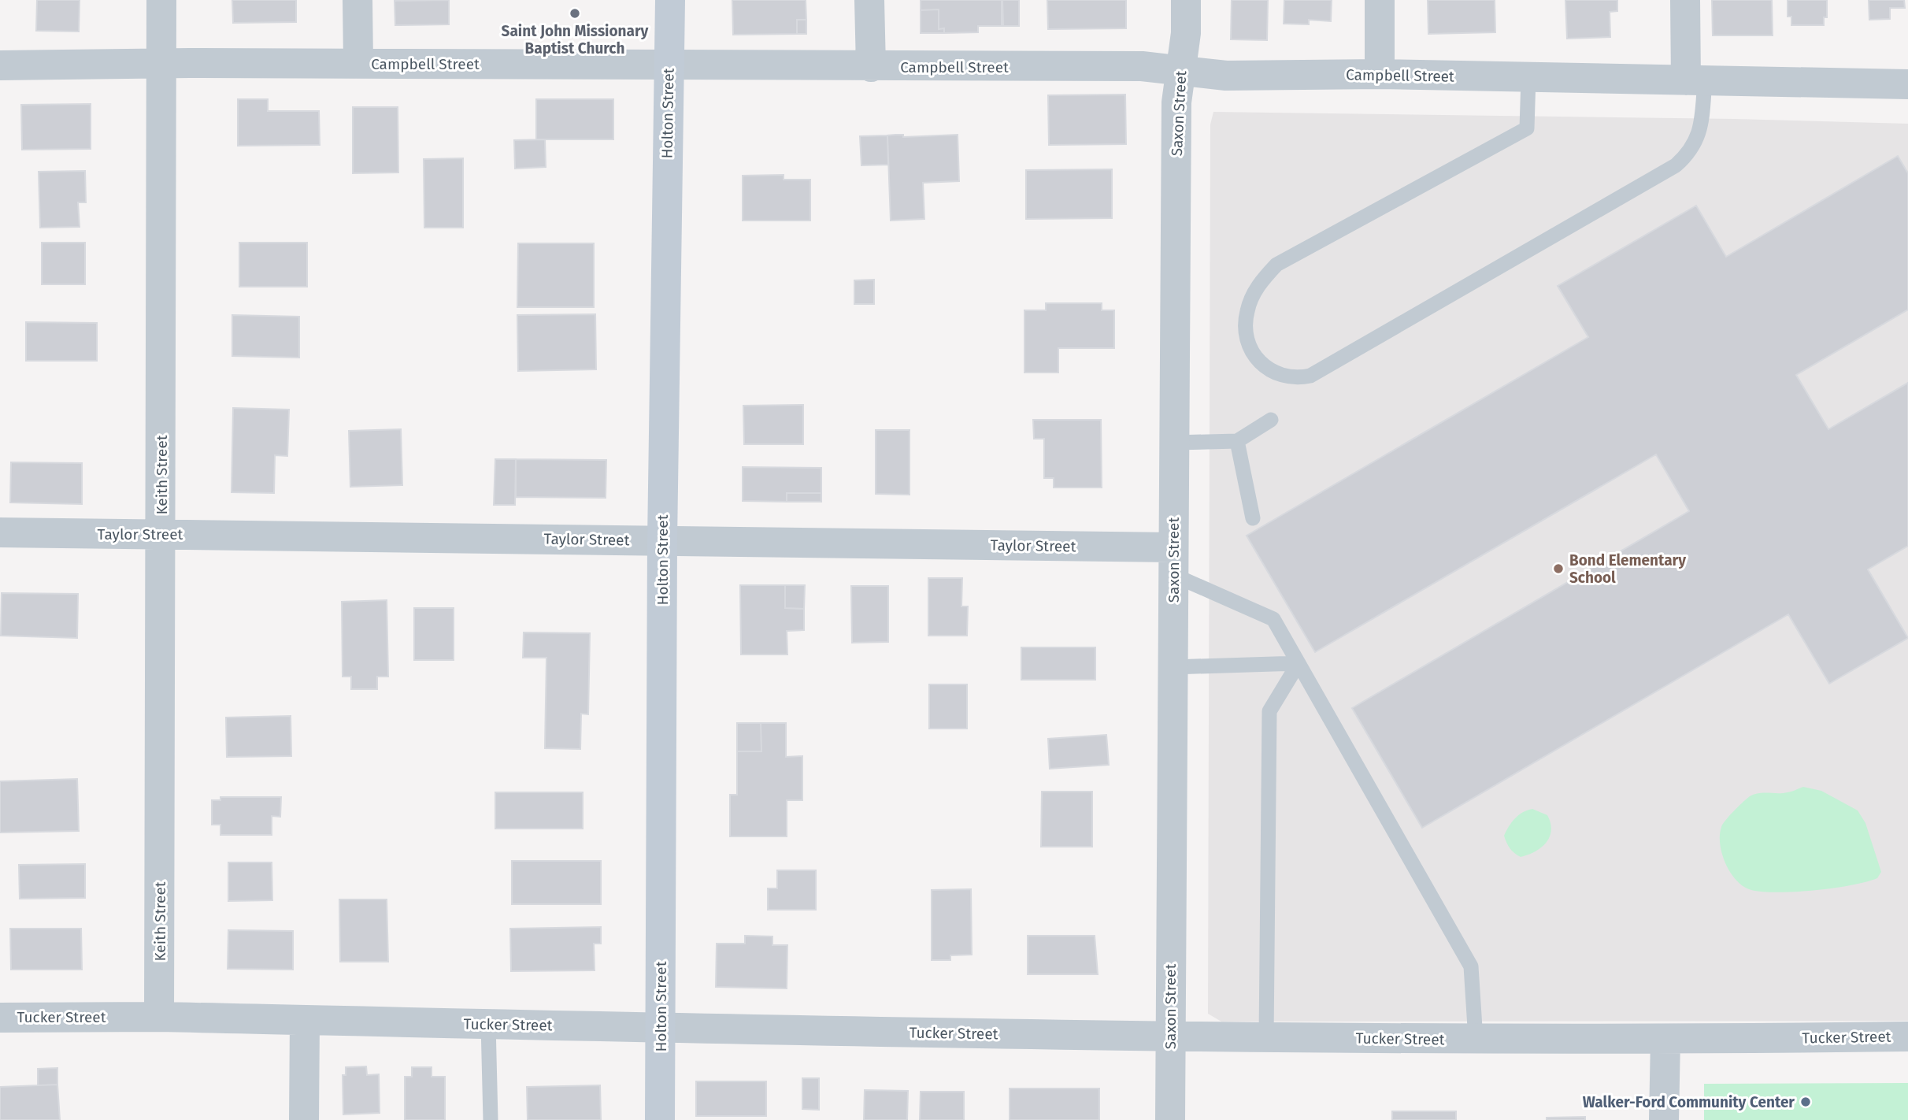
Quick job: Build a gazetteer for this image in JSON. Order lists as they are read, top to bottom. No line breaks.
{"streets":{"street":["Campbell Street","Holton Street","Saxon Street","Keith Street","Taylor Street","Tucker Street"]},"crossings":[["Campbell Street","Holton Street"],["Campbell Street","Saxon Street"],["Campbell Street","Keith Street"],["Holton Street","Taylor Street"],["Holton Street","Tucker Street"],["Saxon Street","Taylor Street"],["Saxon Street","Tucker Street"],["Keith Street","Taylor Street"],["Keith Street","Tucker Street"]],"places":["Saint John Missionary Baptist Church","Bond Elementary School","Walker-Ford Community Center"]}
